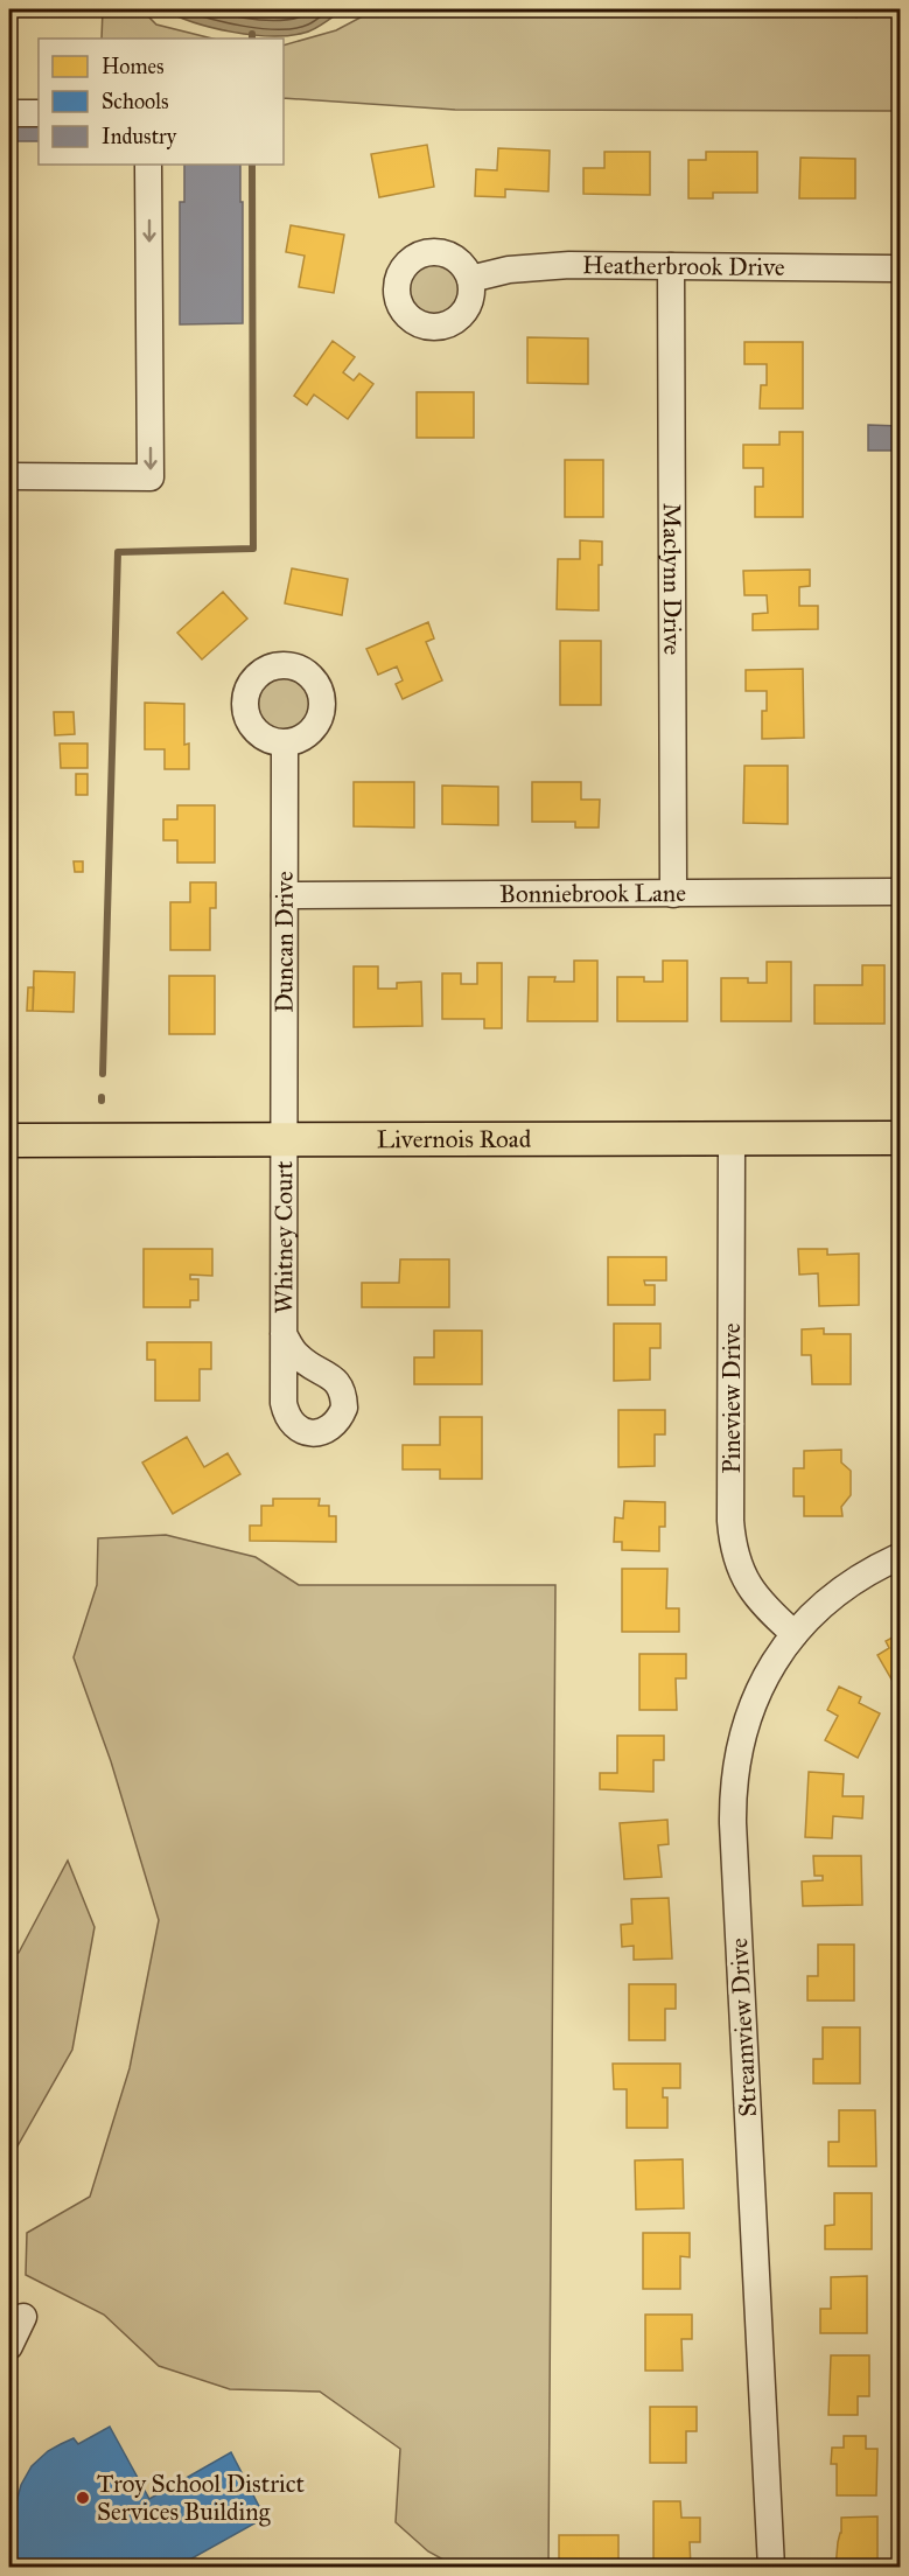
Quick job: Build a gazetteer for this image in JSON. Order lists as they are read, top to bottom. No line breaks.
{"streets":{"main road":["Livernois Road"],"street":["Heatherbrook Drive","Maclynn Drive","Bonniebrook Lane","Duncan Drive","Whitney Court","Pineview Drive","Streamview Drive"]},"crossings":[["Heatherbrook Drive","Maclynn Drive"],["Maclynn Drive","Bonniebrook Lane"],["Bonniebrook Lane","Duncan Drive"],["Duncan Drive","Livernois Road"],["Duncan Drive","Whitney Court"],["Livernois Road","Whitney Court"],["Livernois Road","Pineview Drive"],["Pineview Drive","Streamview Drive"]],"places":["Troy School District Services Building"],"legend":["Homes","Schools","Industry"]}
